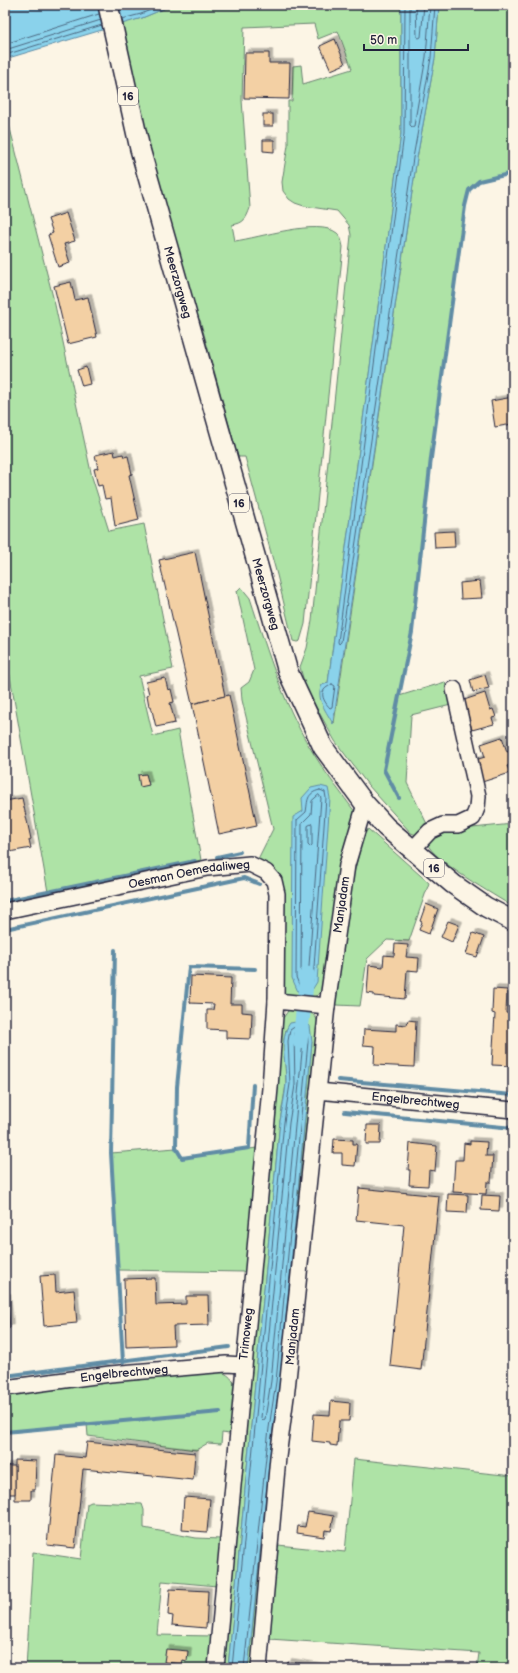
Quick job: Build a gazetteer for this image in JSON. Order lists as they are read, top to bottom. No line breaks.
{"streets":{"main road":["16","Meerzorgweg"],"street":["Oesman Oemedaliweg","Manjadam","Engelbrechtweg","Trimoweg"]},"crossings":[["Meerzorgweg","Manjadam"],["Oesman Oemedaliweg","Trimoweg"],["Manjadam","Engelbrechtweg"],["Engelbrechtweg","Trimoweg"]],"scale_bar":"50 m"}
